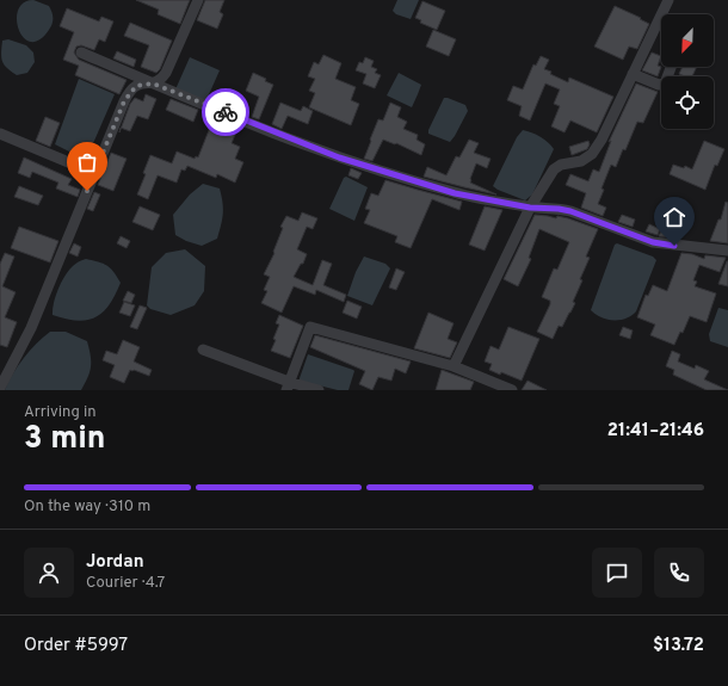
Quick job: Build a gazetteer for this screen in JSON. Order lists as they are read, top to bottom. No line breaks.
{"north":"bottom left","page":{"heading":["3 min","Arriving in","21:41–21:46"],"panel":["Jordan","Courier · 4.7","Order #5997","$13.72"],"bar":"On the way · 310 m"}}
